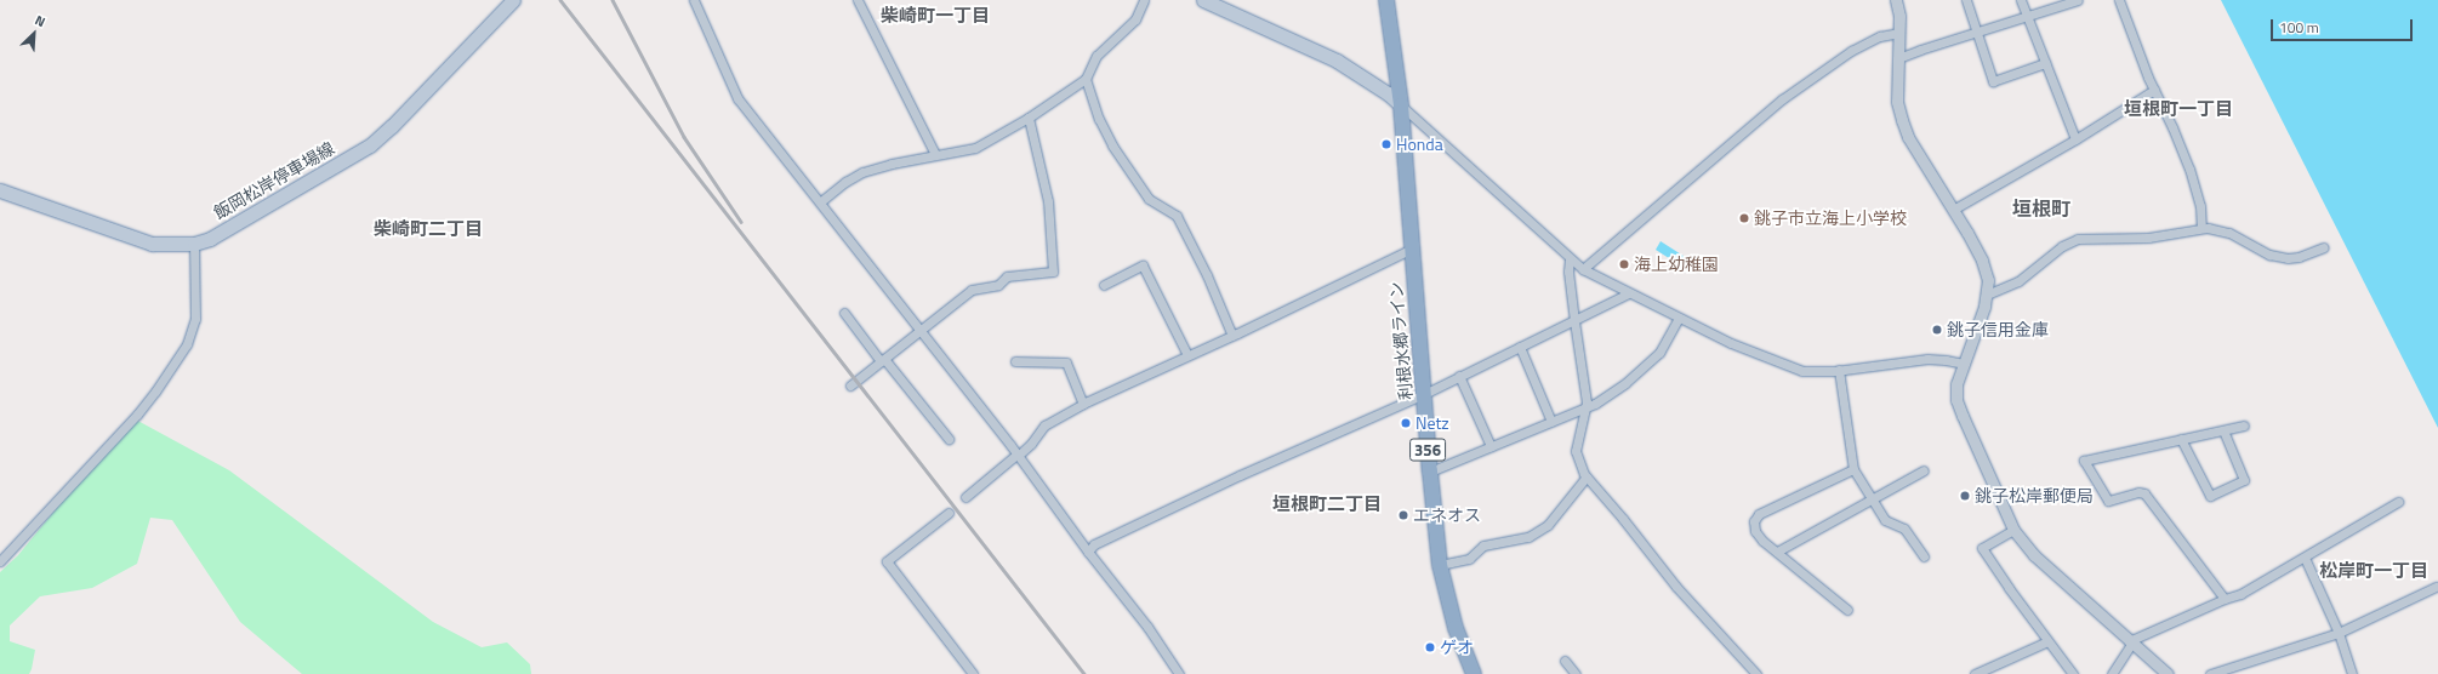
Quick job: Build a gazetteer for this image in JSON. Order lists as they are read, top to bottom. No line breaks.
{"streets":{"highway":["利根水郷ライン","356"],"main road":["飯岡松岸停車場線"]},"districts":["柴崎町一丁目","垣根町一丁目","垣根町","柴崎町二丁目","垣根町二丁目","松岸町一丁目"],"places":["Honda","銚子市立海上小学校","海上幼稚園","銚子信用金庫","Netz","銚子松岸郵便局","エネオス","ゲオ"],"scale_bar":"100 m","north":"top right"}
